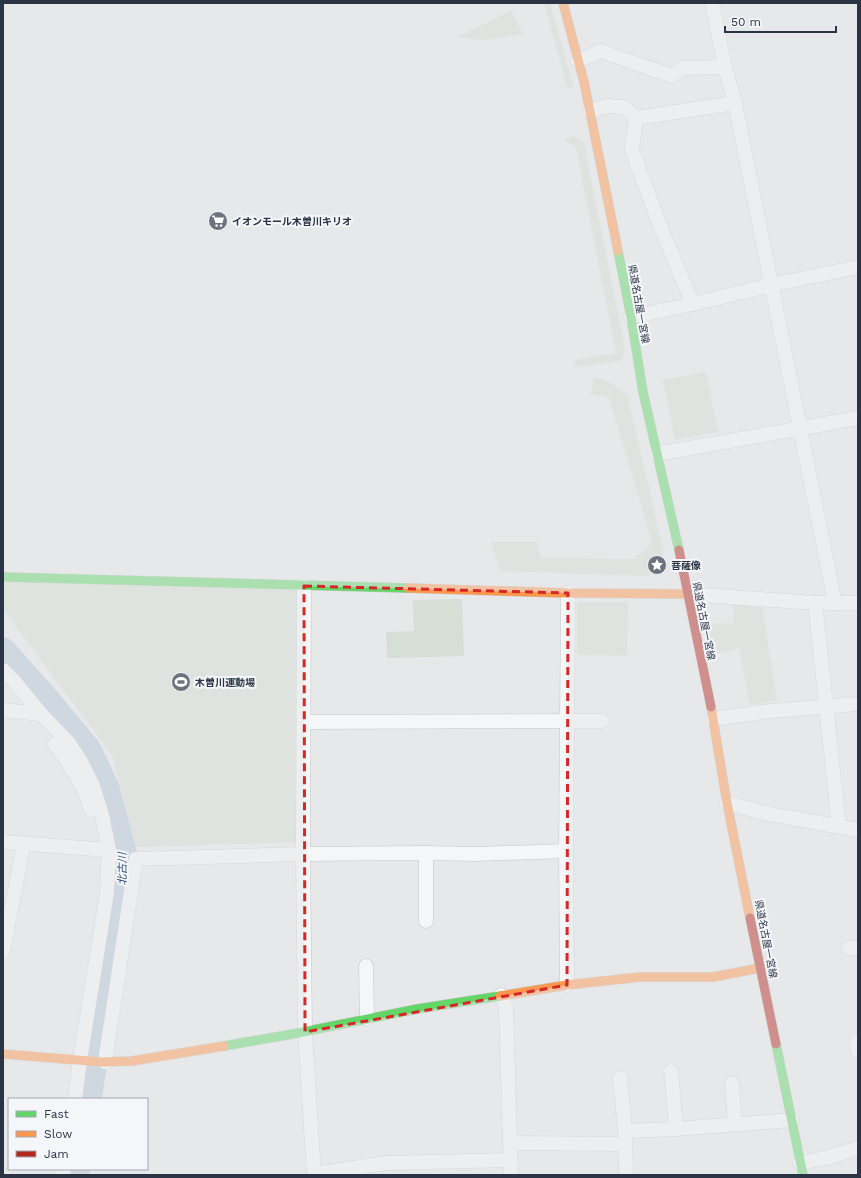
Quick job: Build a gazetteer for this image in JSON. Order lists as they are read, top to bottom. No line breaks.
{"streets":{"street":["県道名古屋一宮線"]},"water":["北古川"],"places":{"supermarket":["イオンモール木曽川キリオ"],"place":["菩薩像"],"sports":["木曽川運動場"]},"legend":["Fast","Slow","Jam"],"scale_bar":"50 m"}
